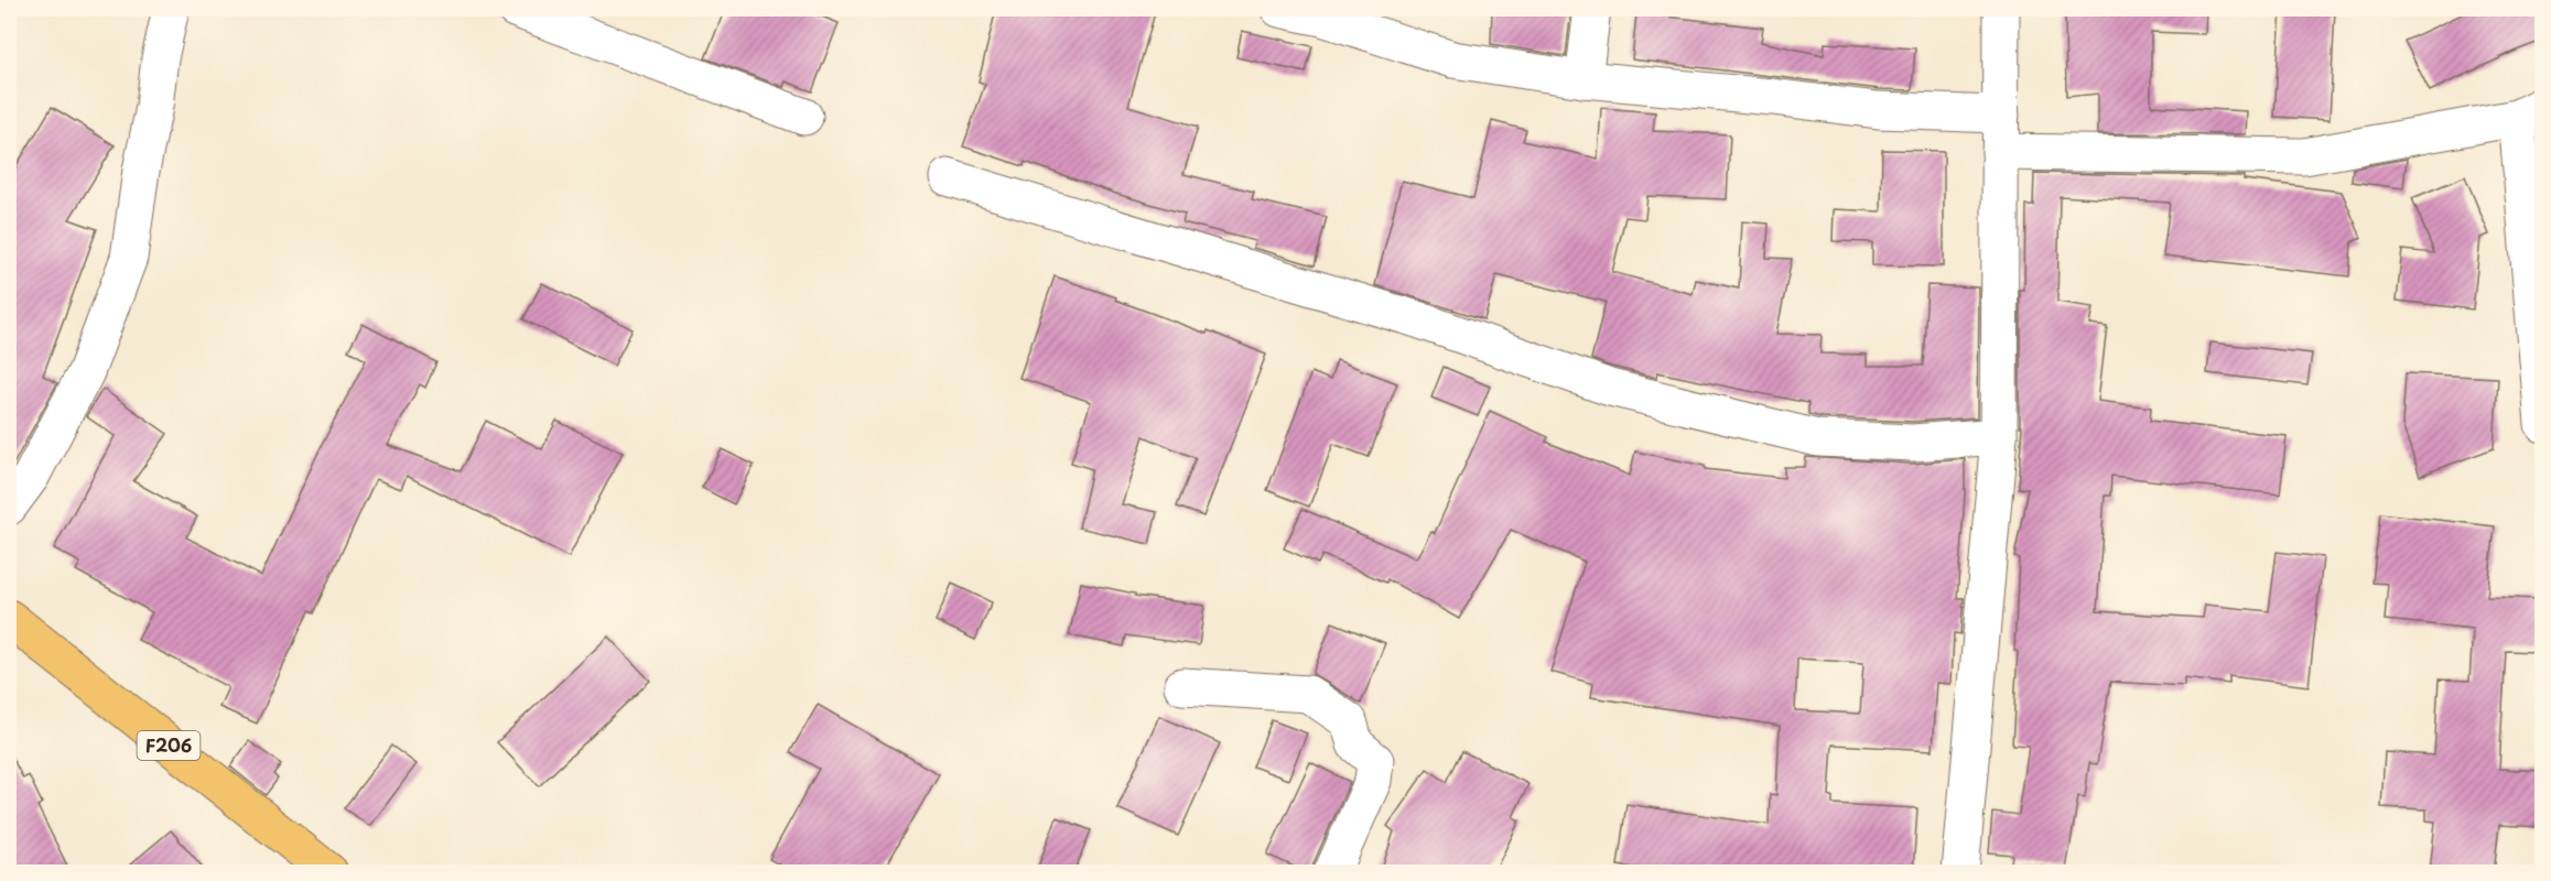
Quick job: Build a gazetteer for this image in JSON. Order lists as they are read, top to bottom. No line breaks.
{"streets":{"main road":["F206"]}}
